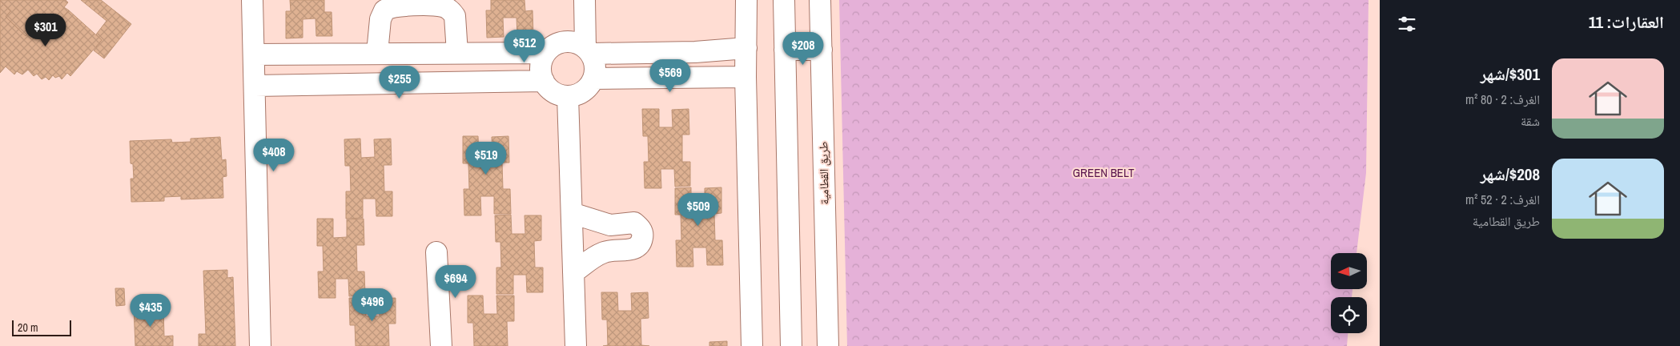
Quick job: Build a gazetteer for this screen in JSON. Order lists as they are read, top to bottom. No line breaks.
{"streets":{"street":["طريق القطامية"]},"parks":["GREEN BELT"],"scale_bar":"20 m","north":"left","page":{"heading":"العقارات: 11","price":["$301","$512","$208","$569","$255","$408","$519","$509","$694","$496","$435"],"list":[{"name":"$301/شهر","note":"الغرف: 2 · 80 m² · شقة"},{"name":"$208/شهر","note":"الغرف: 2 · 52 m² · طريق القطامية"}],"scale":"20 m"}}
